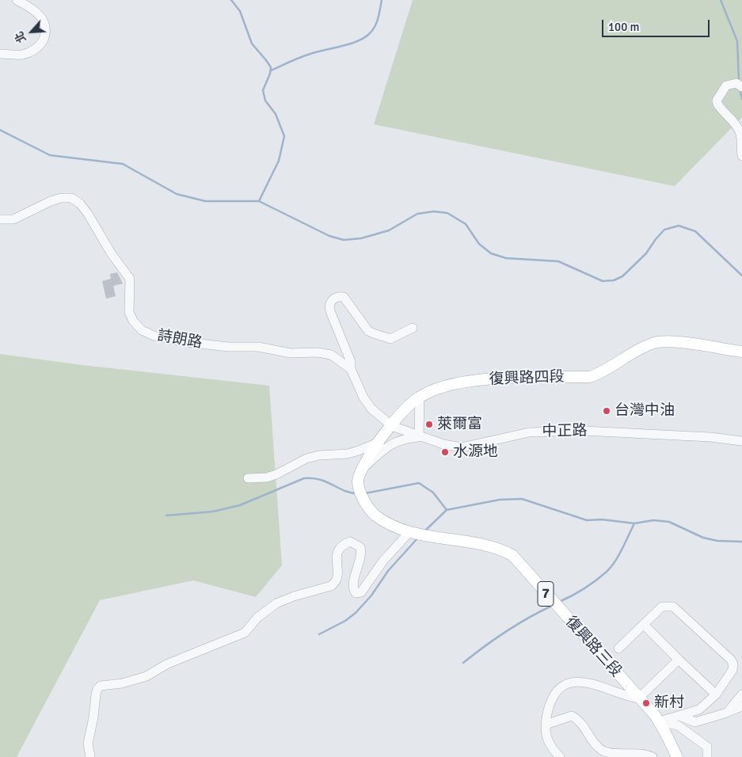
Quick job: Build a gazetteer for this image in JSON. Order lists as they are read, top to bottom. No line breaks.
{"streets":{"main road":["復興路四段","7","復興路三段"],"street":["詩朗路","中正路"]},"crossings":[["復興路四段","中正路"],["復興路四段","復興路三段"]],"places":["台灣中油","萊爾富","水源地","新村"],"scale_bar":"100 m","north":"bottom left"}
